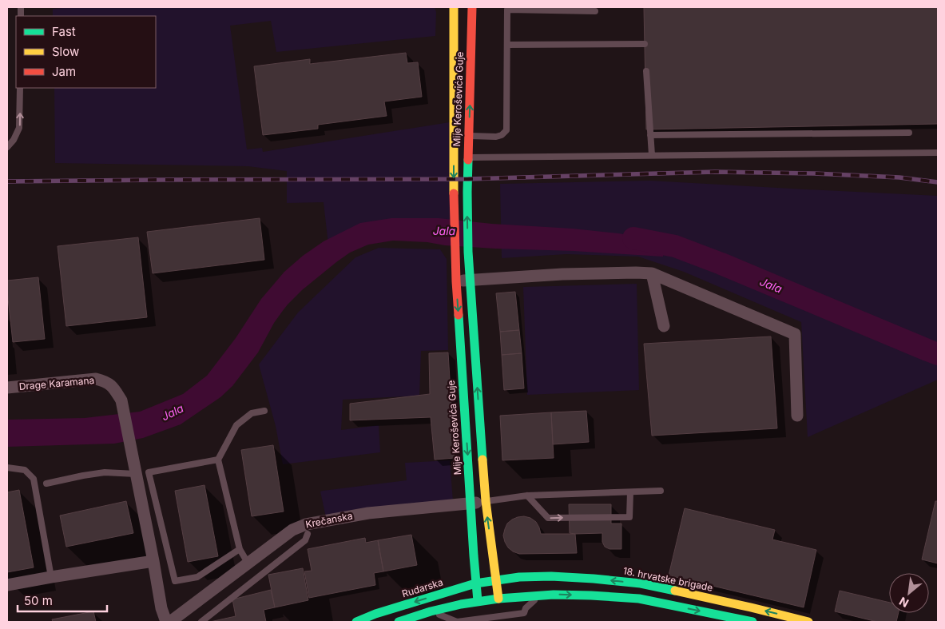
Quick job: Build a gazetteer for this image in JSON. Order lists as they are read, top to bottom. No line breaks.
{"streets":{"main road":["Mije Keroševića Guje","18. hrvatske brigade","Rudarska"],"street":["Drage Karamana","Krečanska"]},"crossings":[["Mije Keroševića Guje","Krečanska"],["Mije Keroševića Guje","Rudarska"],["18. hrvatske brigade","Rudarska"]],"water":["Jala"],"legend":["Fast","Slow","Jam"],"scale_bar":"50 m","north":"bottom left"}
